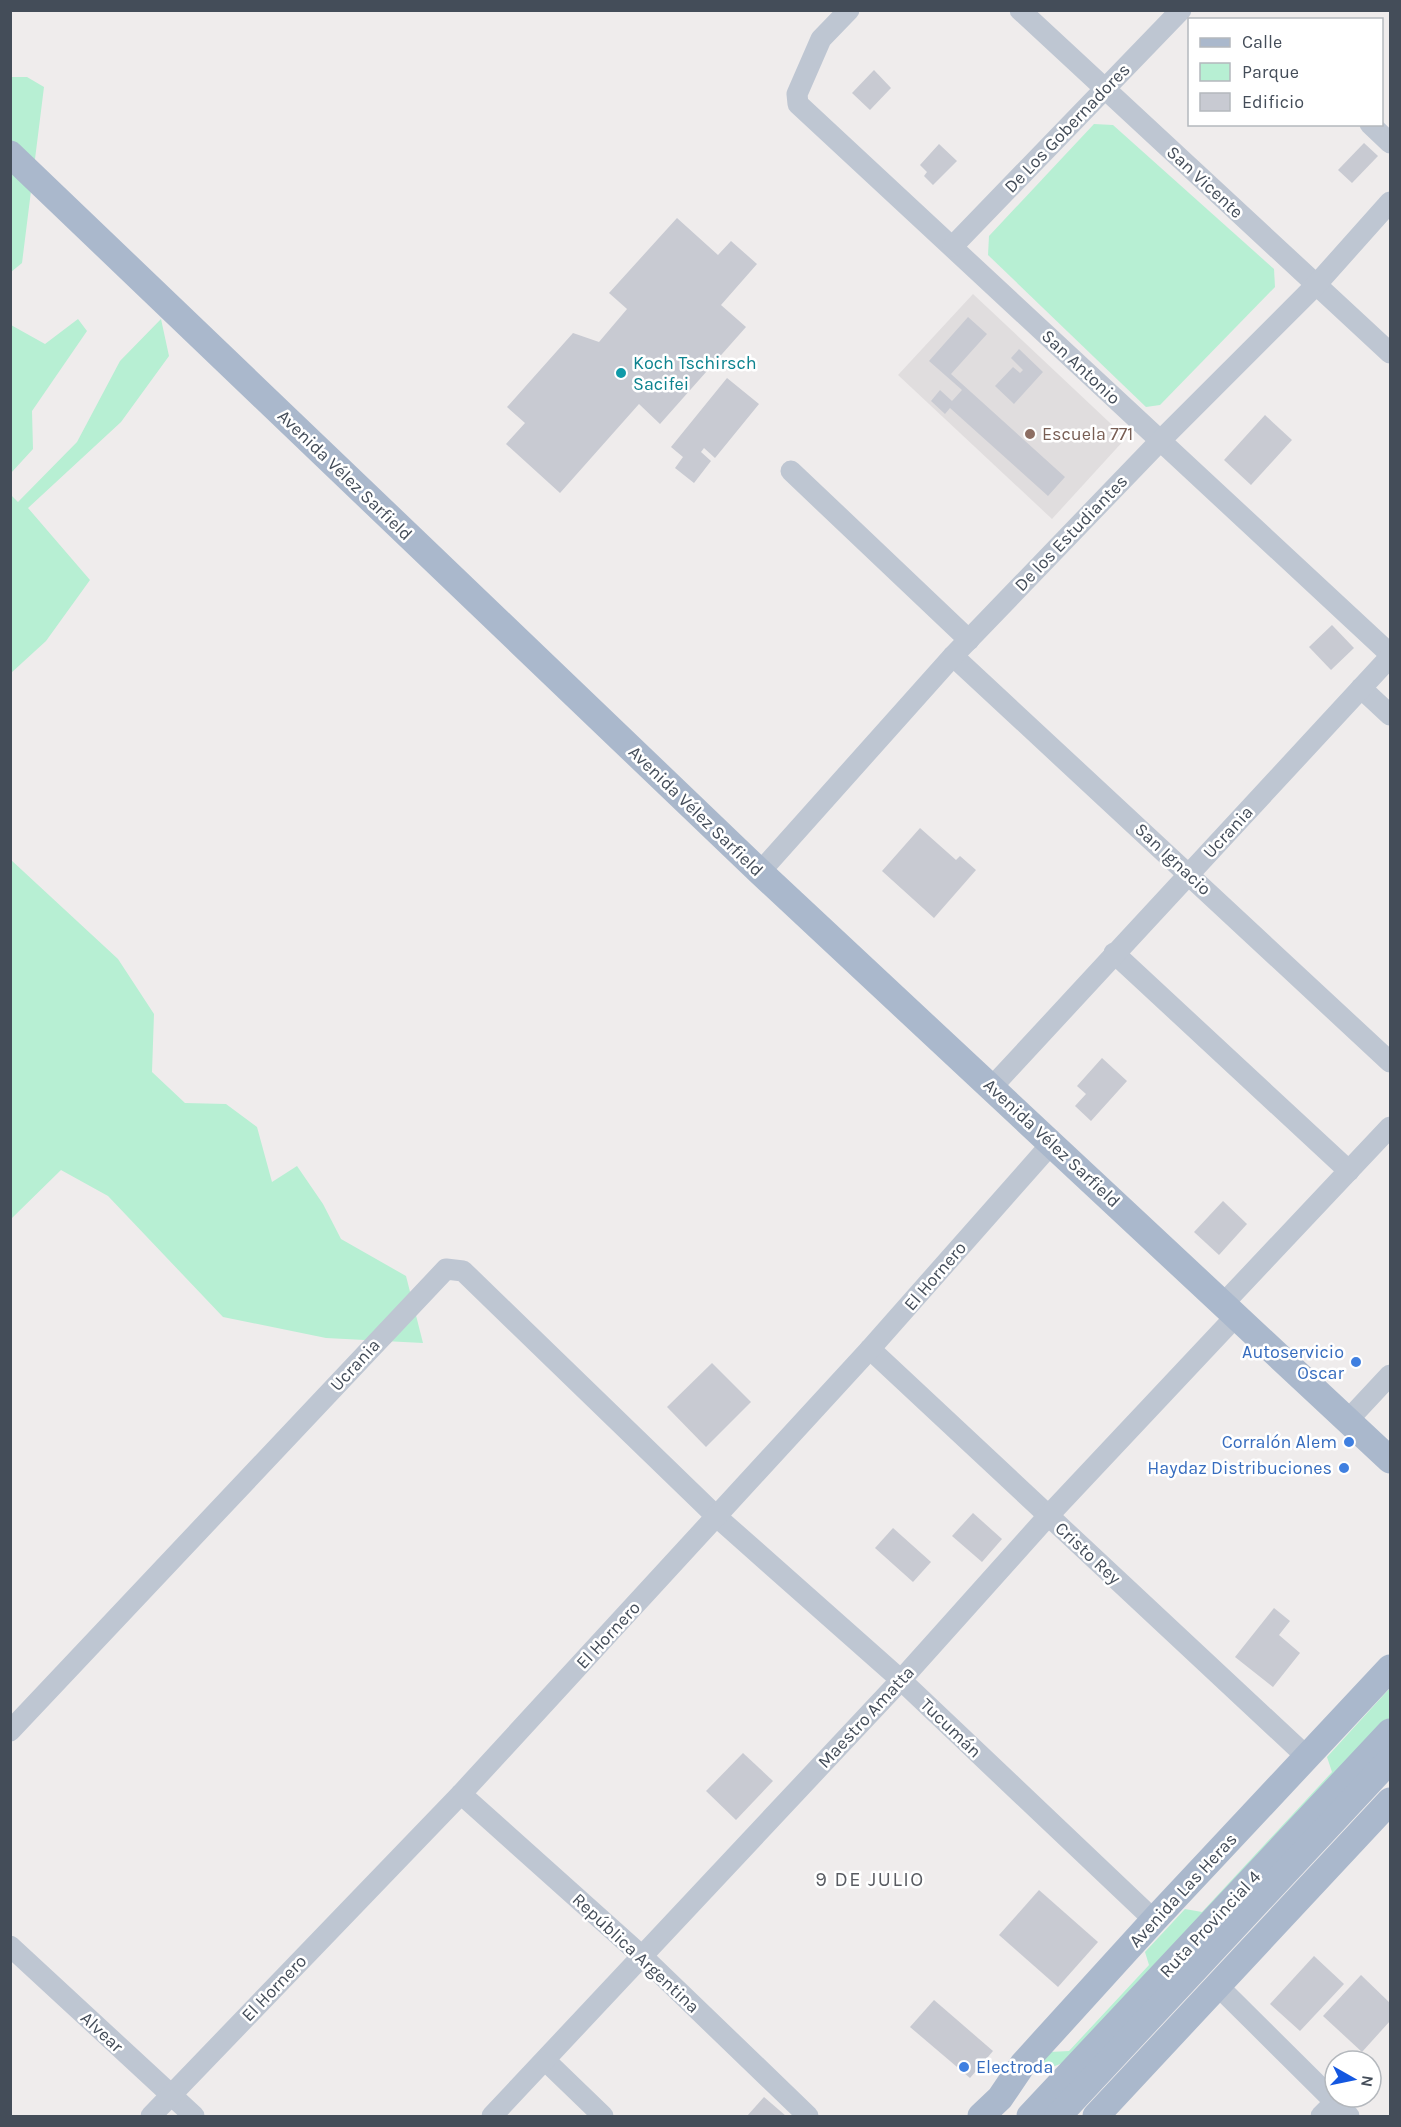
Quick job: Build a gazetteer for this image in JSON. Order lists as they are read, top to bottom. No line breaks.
{"streets":{"main road":["Avenida Vélez Sarfield","Avenida Las Heras","Ruta Provincial 4"],"street":["De Los Gobernadores","San Vicente","San Antonio","De los Estudiantes","Ucrania","San Ignacio","El Hornero","Cristo Rey","Maestro Amatta","Tucumán","República Argentina","Alvear"]},"crossings":[["De Los Gobernadores","San Vicente"],["De Los Gobernadores","San Antonio"],["San Vicente","De los Estudiantes"],["San Antonio","De los Estudiantes"],["San Antonio","Ucrania"],["Avenida Vélez Sarfield","De los Estudiantes"],["Avenida Vélez Sarfield","Ucrania"],["Avenida Vélez Sarfield","El Hornero"],["Avenida Vélez Sarfield","Maestro Amatta"],["De los Estudiantes","San Ignacio"],["Ucrania","San Ignacio"],["Ucrania","El Hornero"],["Ucrania","Tucumán"],["El Hornero","Cristo Rey"],["El Hornero","Tucumán"],["El Hornero","República Argentina"],["El Hornero","Alvear"],["Cristo Rey","Maestro Amatta"],["Cristo Rey","Avenida Las Heras"],["Maestro Amatta","Tucumán"],["Maestro Amatta","República Argentina"],["Tucumán","Avenida Las Heras"]],"districts":["9 DE JULIO"],"places":["Koch Tschirsch Sacifei","Escuela 771","Autoservicio Oscar","Corralón Alem","Haydaz Distribuciones","Electroda"],"legend":["Calle","Parque","Edificio"],"north":"right"}
